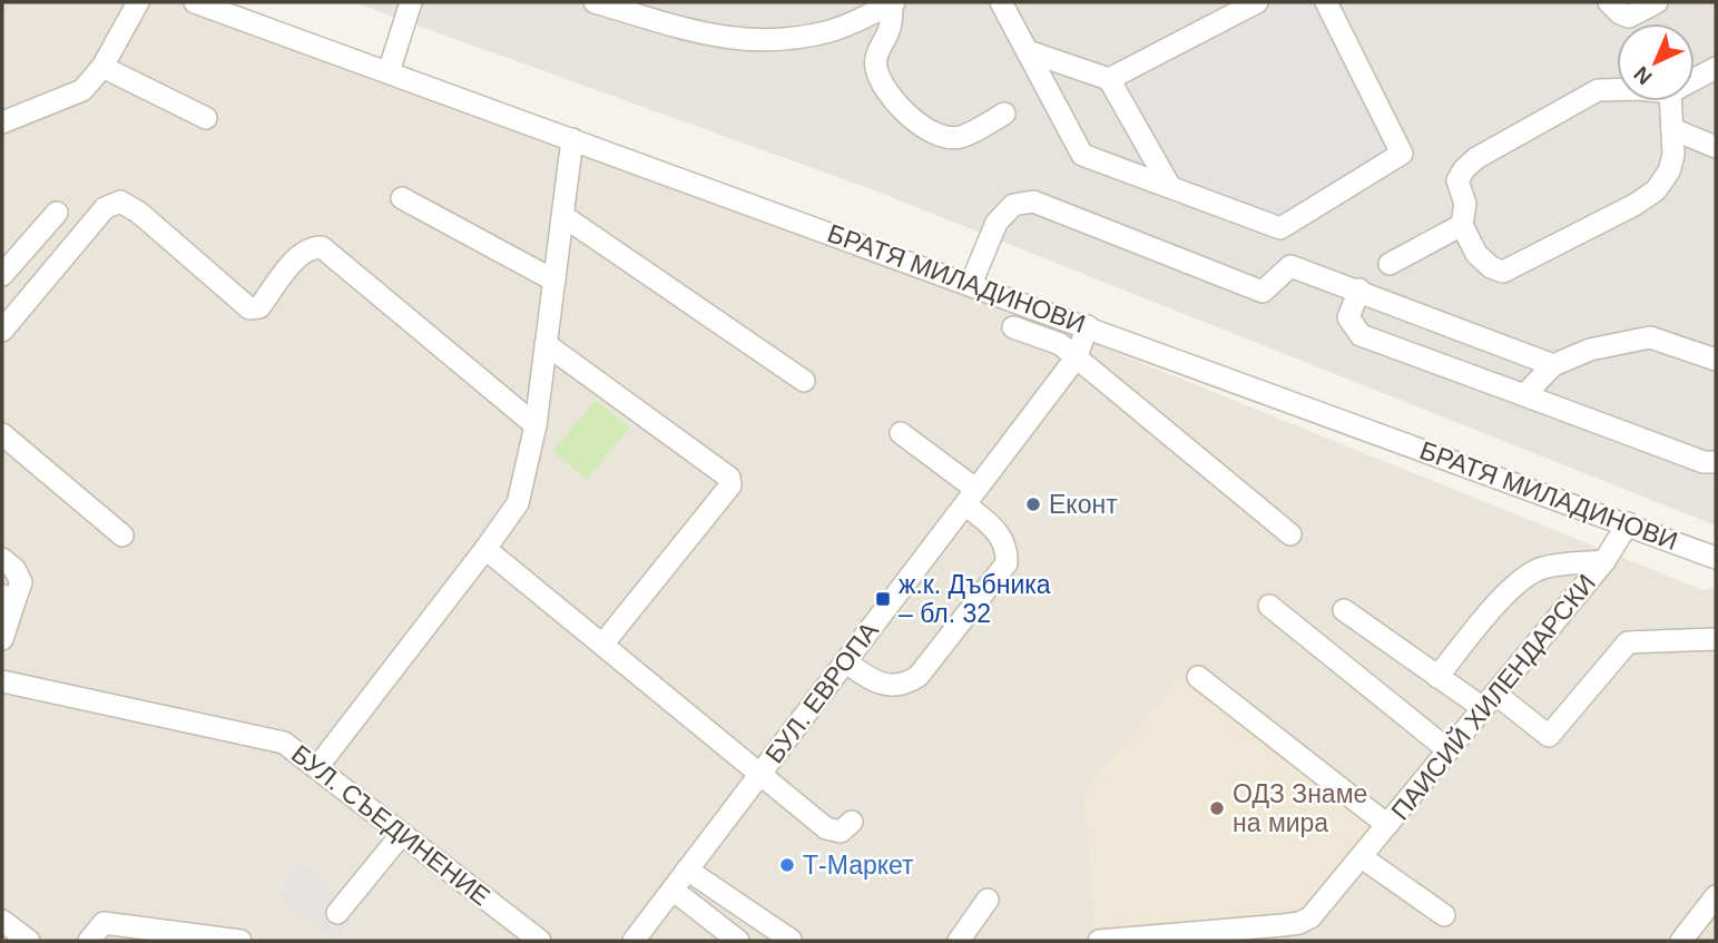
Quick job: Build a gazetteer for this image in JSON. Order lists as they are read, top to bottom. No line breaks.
{"streets":{"street":["БРАТЯ МИЛАДИНОВИ","БУЛ. ЕВРОПА","ПАИСИЙ ХИЛЕНДАРСКИ","БУЛ. СЪЕДИНЕНИЕ"]},"crossings":[["БРАТЯ МИЛАДИНОВИ","БУЛ. ЕВРОПА"],["БРАТЯ МИЛАДИНОВИ","ПАИСИЙ ХИЛЕНДАРСКИ"]],"places":{"other":["Еконт","ОДЗ Знаме на мира","Т-Маркет"],"transit":["ж.к. Дъбника – бл. 32"]},"north":"bottom left"}
